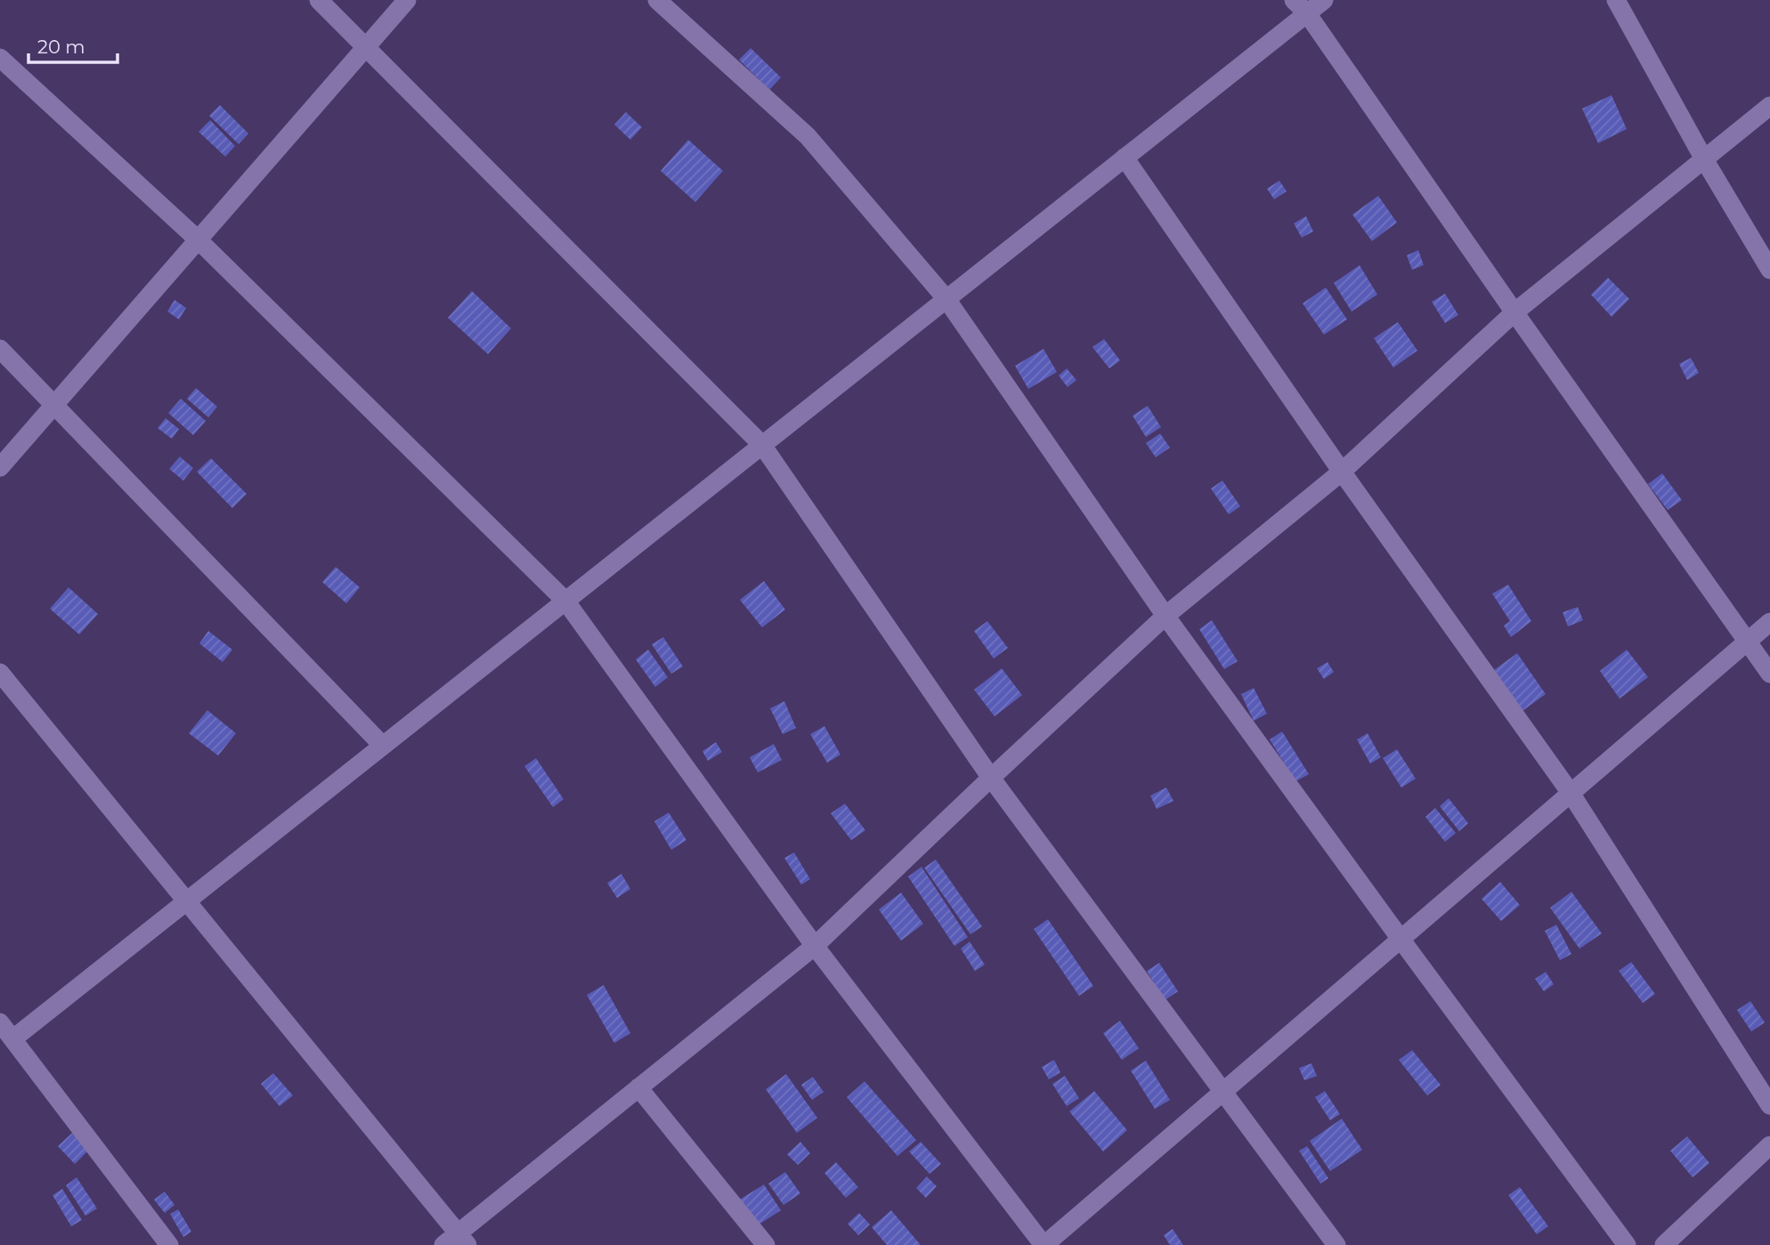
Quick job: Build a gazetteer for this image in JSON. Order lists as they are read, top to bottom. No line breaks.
{"scale_bar":"20 m"}
